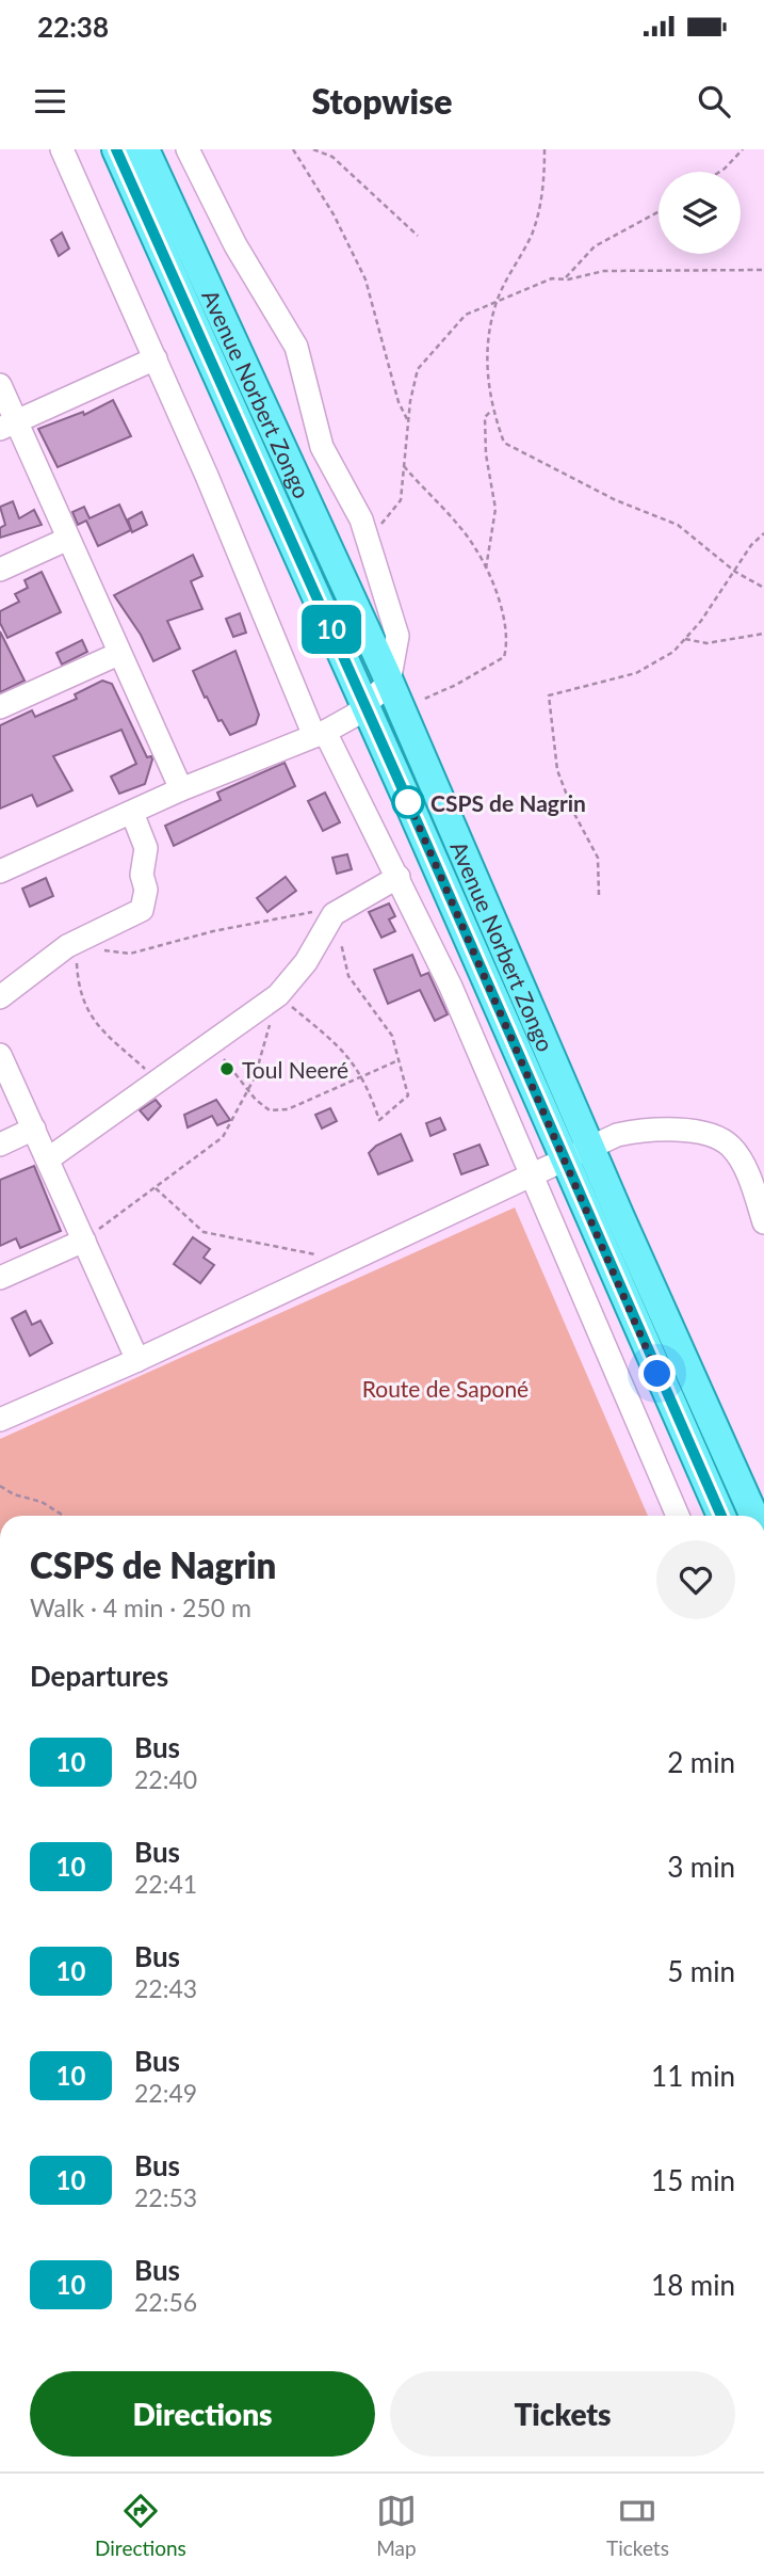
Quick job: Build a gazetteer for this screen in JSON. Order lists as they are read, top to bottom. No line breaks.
{"streets":{"main road":["Avenue Norbert Zongo"]},"parks":["Route de Saponé"],"places":["CSPS de Nagrin","Toul Neeré"],"lines":["bus line 10"],"page":{"status":"22:38","header":"Stopwise","on_map":"10","heading":[["CSPS de Nagrin","Walk · 4 min · 250 m"],"Departures"],"list":[{"mark":"10","name":"Bus","note":"22:40","value":"2 min"},{"mark":"10","name":"Bus","note":"22:41","value":"3 min"},{"mark":"10","name":"Bus","note":"22:43","value":"5 min"},{"mark":"10","name":"Bus","note":"22:49","value":"11 min"},{"mark":"10","name":"Bus","note":"22:53","value":"15 min"},{"mark":"10","name":"Bus","note":"22:56","value":"18 min"}],"buttons":["Directions","Tickets"],"tabs":["Directions","Map","Tickets"]}}
